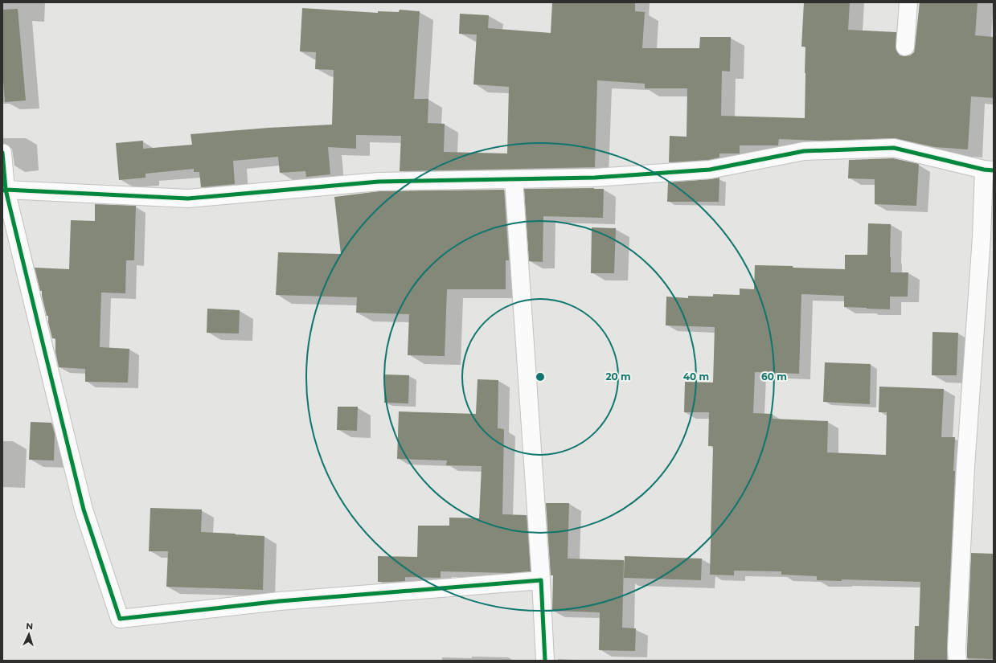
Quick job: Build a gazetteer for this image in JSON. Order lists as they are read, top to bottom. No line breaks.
{"north":"top","rings":["20 m","40 m","60 m"]}
